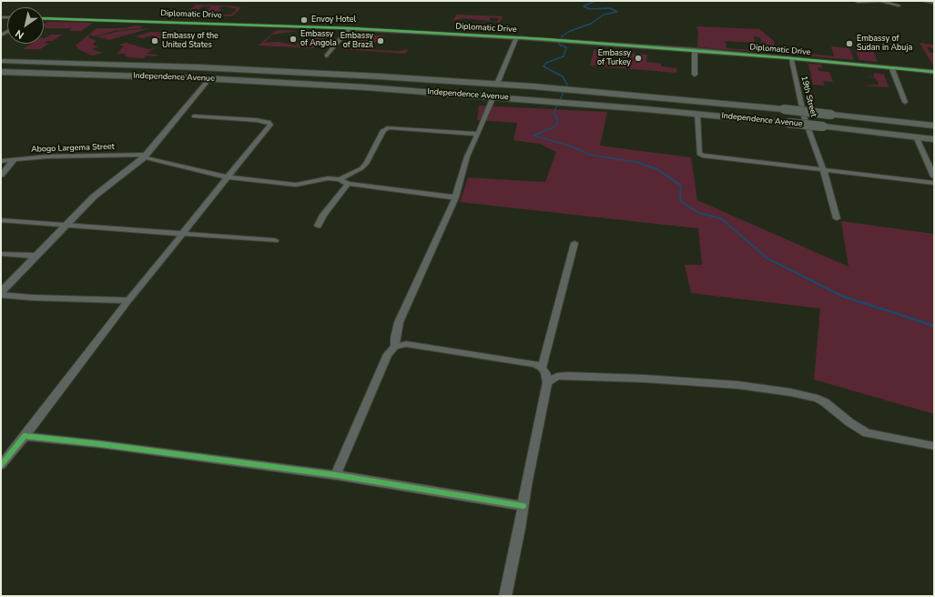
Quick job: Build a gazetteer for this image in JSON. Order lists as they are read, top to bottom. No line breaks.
{"streets":{"main road":["Independence Avenue"],"street":["Diplomatic Drive","19th Street","Abogo Largema Street"]},"crossings":[["Diplomatic Drive","19th Street"]],"places":["Envoy Hotel","Embassy of Angola","Embassy of the United States","Embassy of Brazil","Embassy of Sudan in Abuja","Embassy of Turkey"],"north":"bottom left"}
